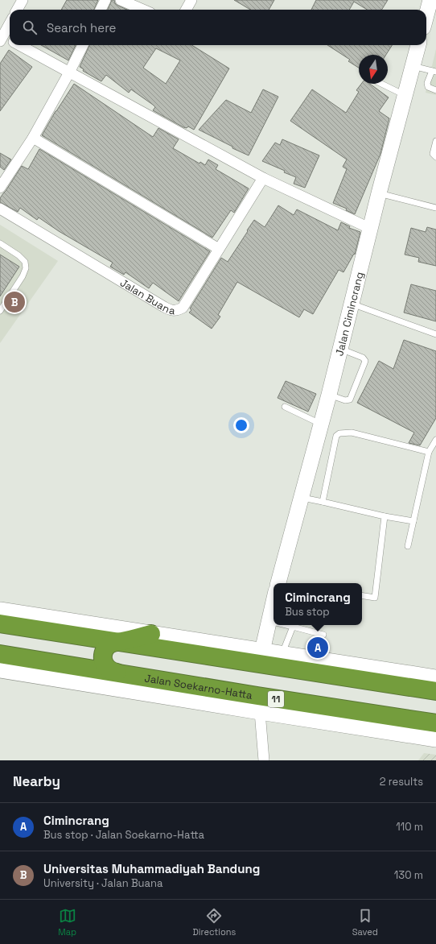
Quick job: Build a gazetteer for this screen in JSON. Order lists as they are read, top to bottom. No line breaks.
{"streets":{"highway":["Jalan Soekarno-Hatta","11"],"main road":["Jalan Cimincrang"],"street":["Jalan Buana"]},"north":"bottom","page":{"search":"Search here","pins":["B","A"],"popup":["Cimincrang","Bus stop"],"heading":["Nearby","2 results"],"list":[{"mark":"A","name":"Cimincrang","note":"Bus stop · Jalan Soekarno-Hatta","value":"110 m"},{"mark":"B","name":"Universitas Muhammadiyah Bandung","note":"University · Jalan Buana","value":"130 m"}],"nav":["Map","Directions","Saved"]}}
